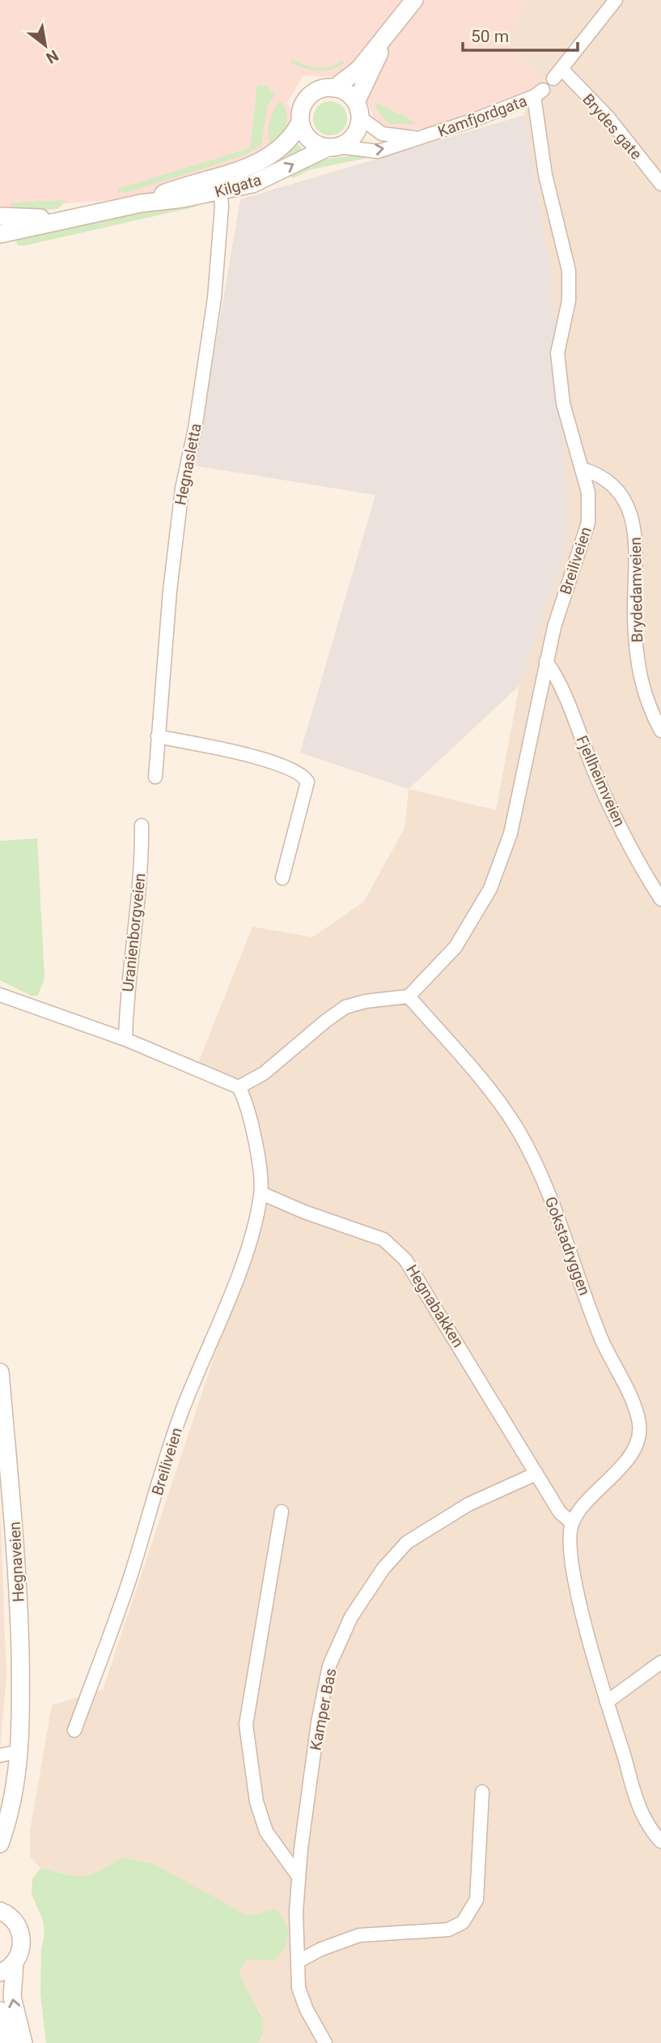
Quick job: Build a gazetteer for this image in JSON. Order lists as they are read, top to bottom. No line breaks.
{"streets":{"main road":["Kilgata","Hegnaveien"],"street":["Kamfjordgata","Brydes gate","Hegnasletta","Breiliveien","Brydedamveien","Fjellheimveien","Uranienborgveien","Gokstadryggen","Hegnabakken","Kamper Bas"]},"crossings":[["Kamfjordgata","Kilgata"],["Kamfjordgata","Breiliveien"],["Kilgata","Hegnasletta"],["Breiliveien","Brydedamveien"],["Breiliveien","Fjellheimveien"],["Breiliveien","Gokstadryggen"],["Breiliveien","Hegnabakken"],["Gokstadryggen","Hegnabakken"],["Hegnabakken","Kamper Bas"]],"scale_bar":"50 m","north":"bottom right"}
